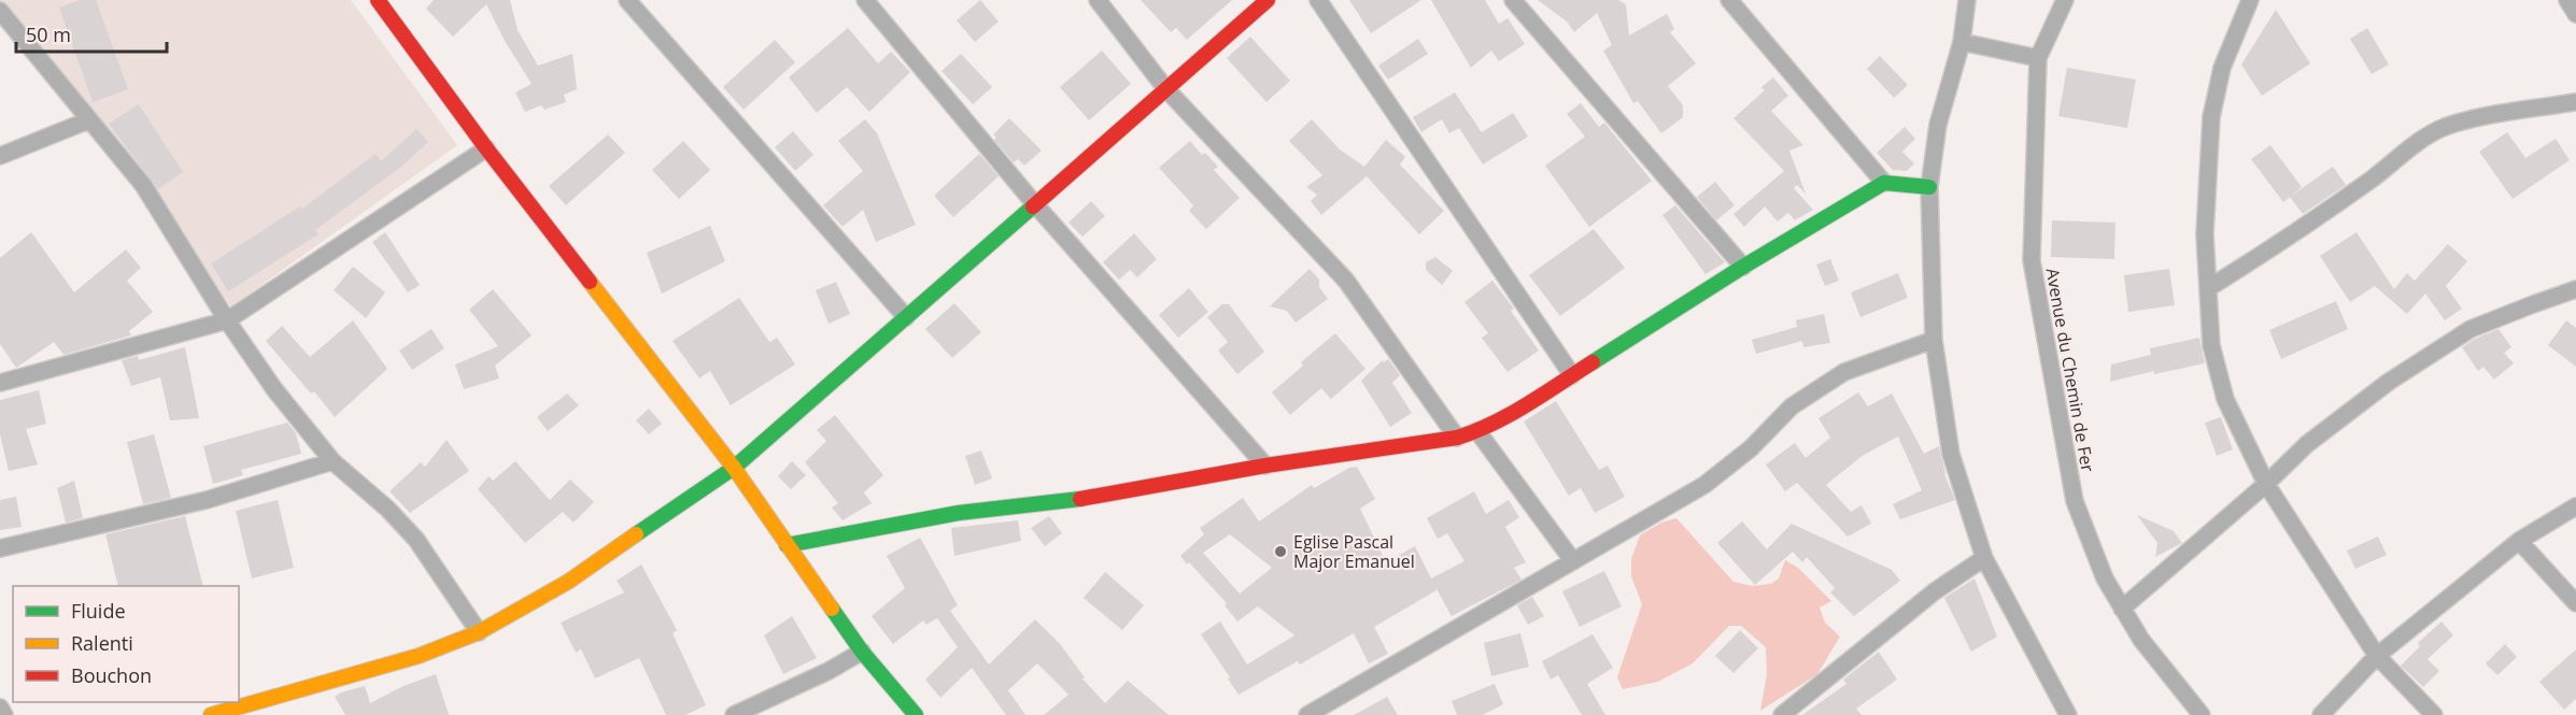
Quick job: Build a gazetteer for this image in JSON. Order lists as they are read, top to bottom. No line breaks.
{"streets":{"street":["Avenue du Chemin de Fer"]},"places":["Eglise Pascal Major Emanuel"],"legend":["Fluide","Ralenti","Bouchon"],"scale_bar":"50 m"}
